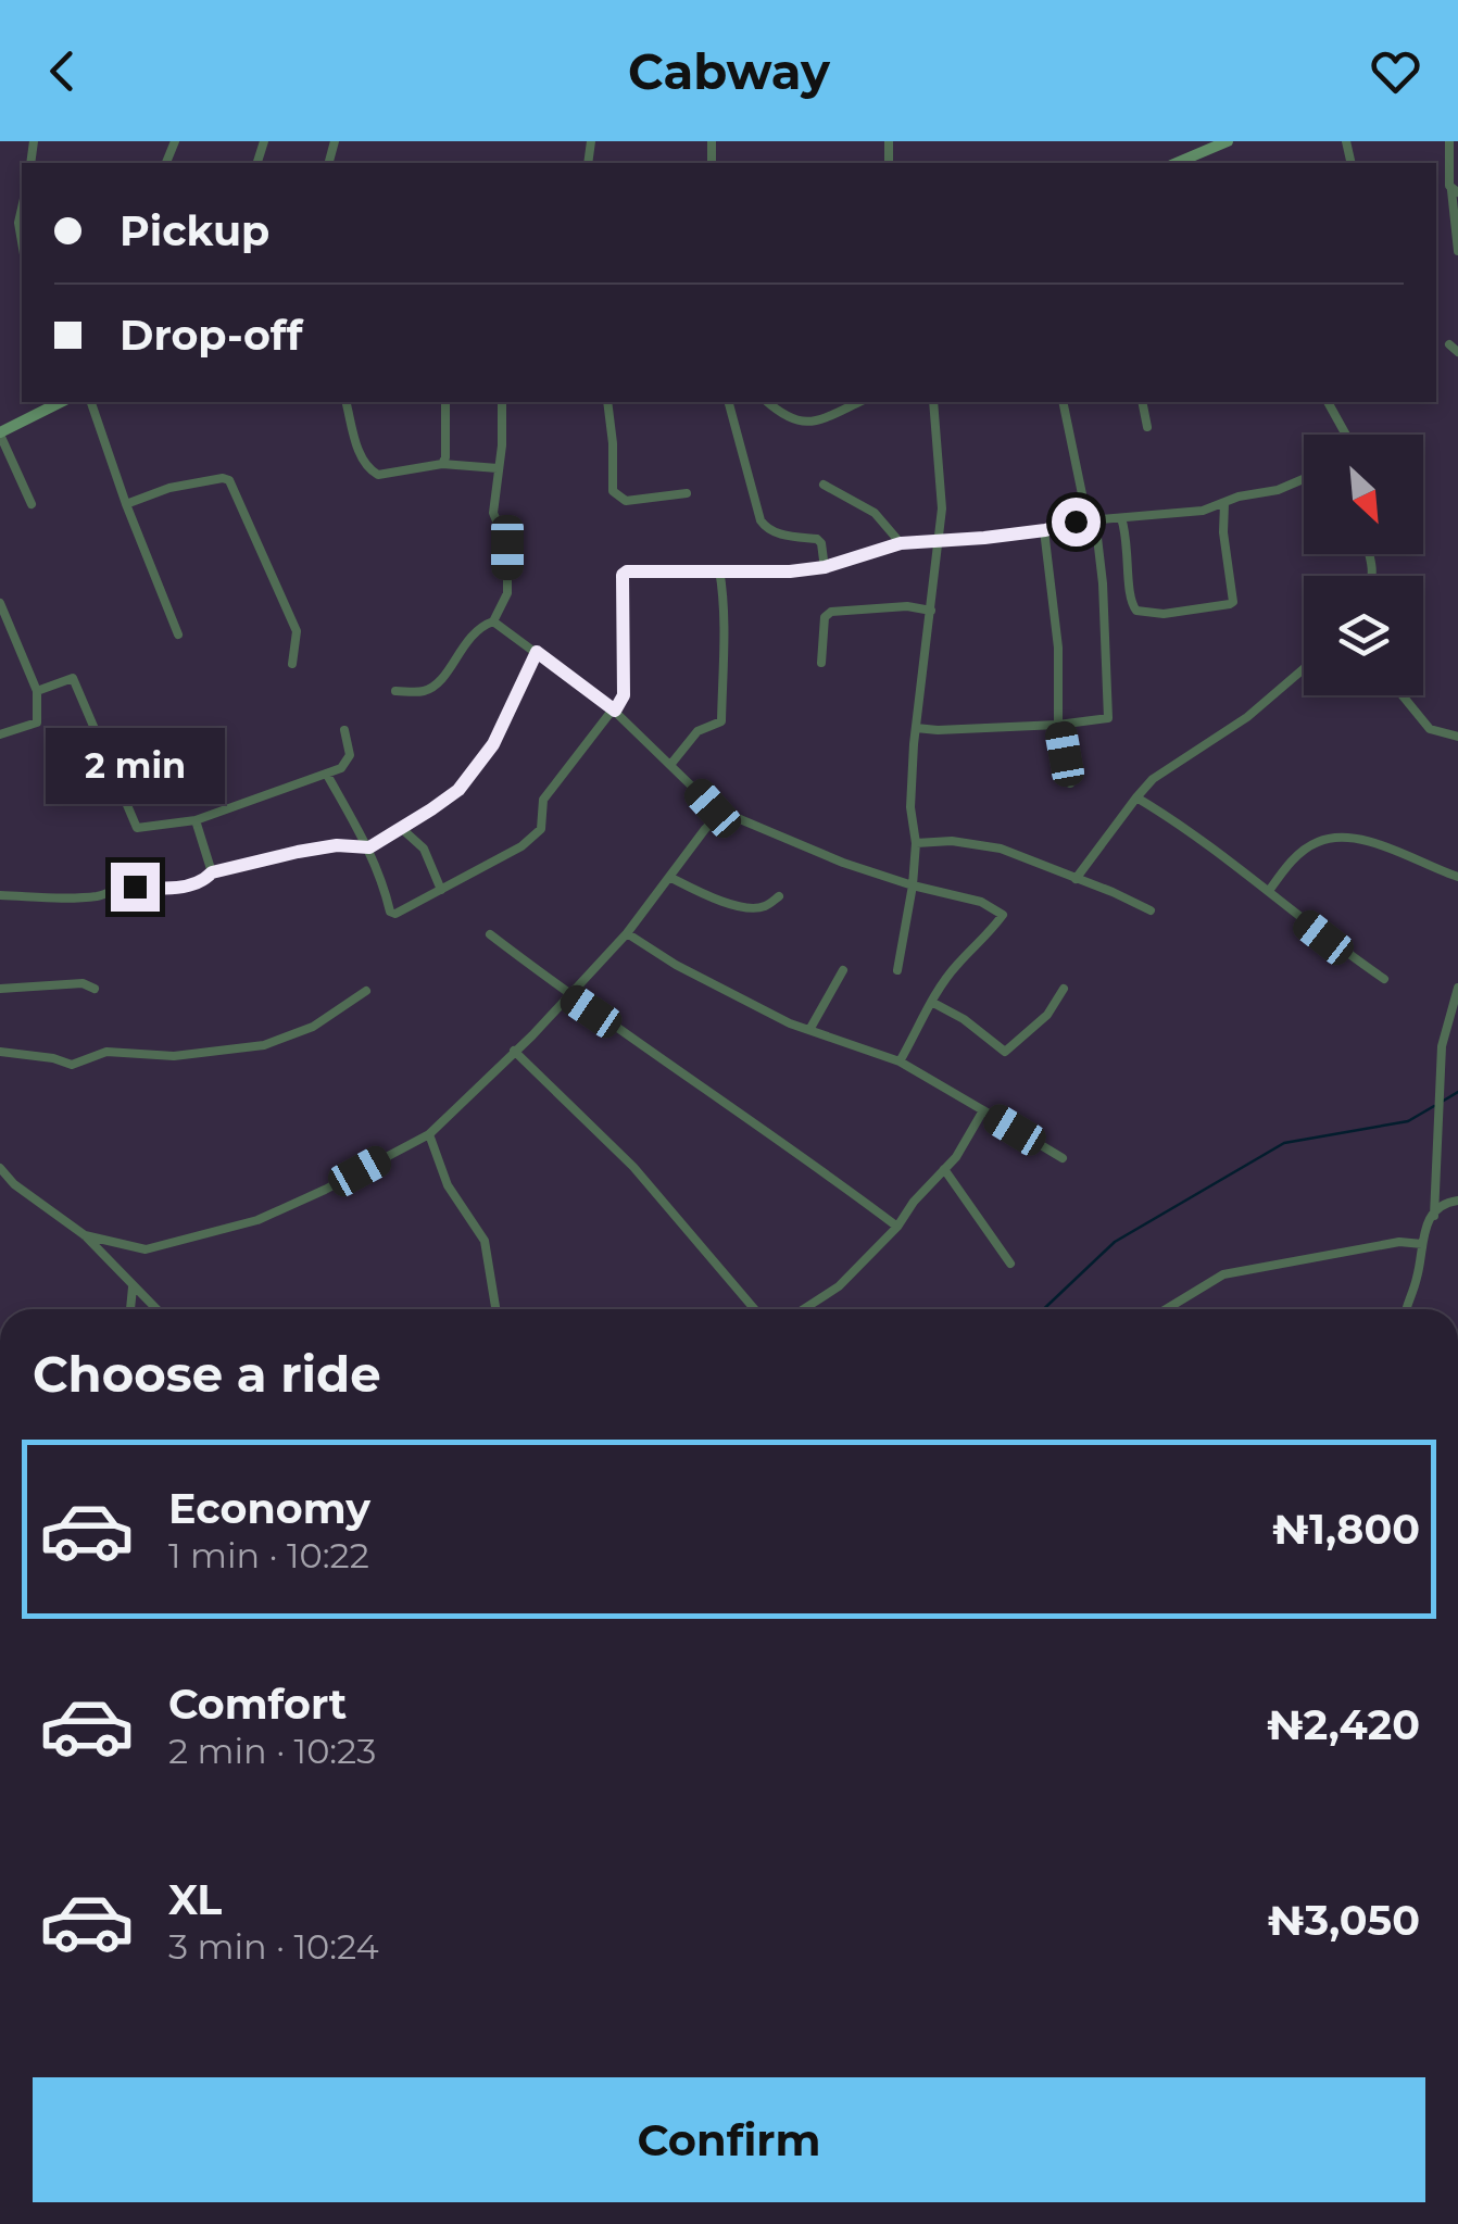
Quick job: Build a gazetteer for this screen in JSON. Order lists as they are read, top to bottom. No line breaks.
{"north":"bottom right","page":{"header":"Cabway","banner":["Pickup","Drop-off"],"bubble":"2 min","heading":"Choose a ride","list":[{"name":"Economy","note":"1 min · 10:22","value":"₦1,800"},{"name":"Comfort","note":"2 min · 10:23","value":"₦2,420"},{"name":"XL","note":"3 min · 10:24","value":"₦3,050"}],"buttons":"Confirm"}}
